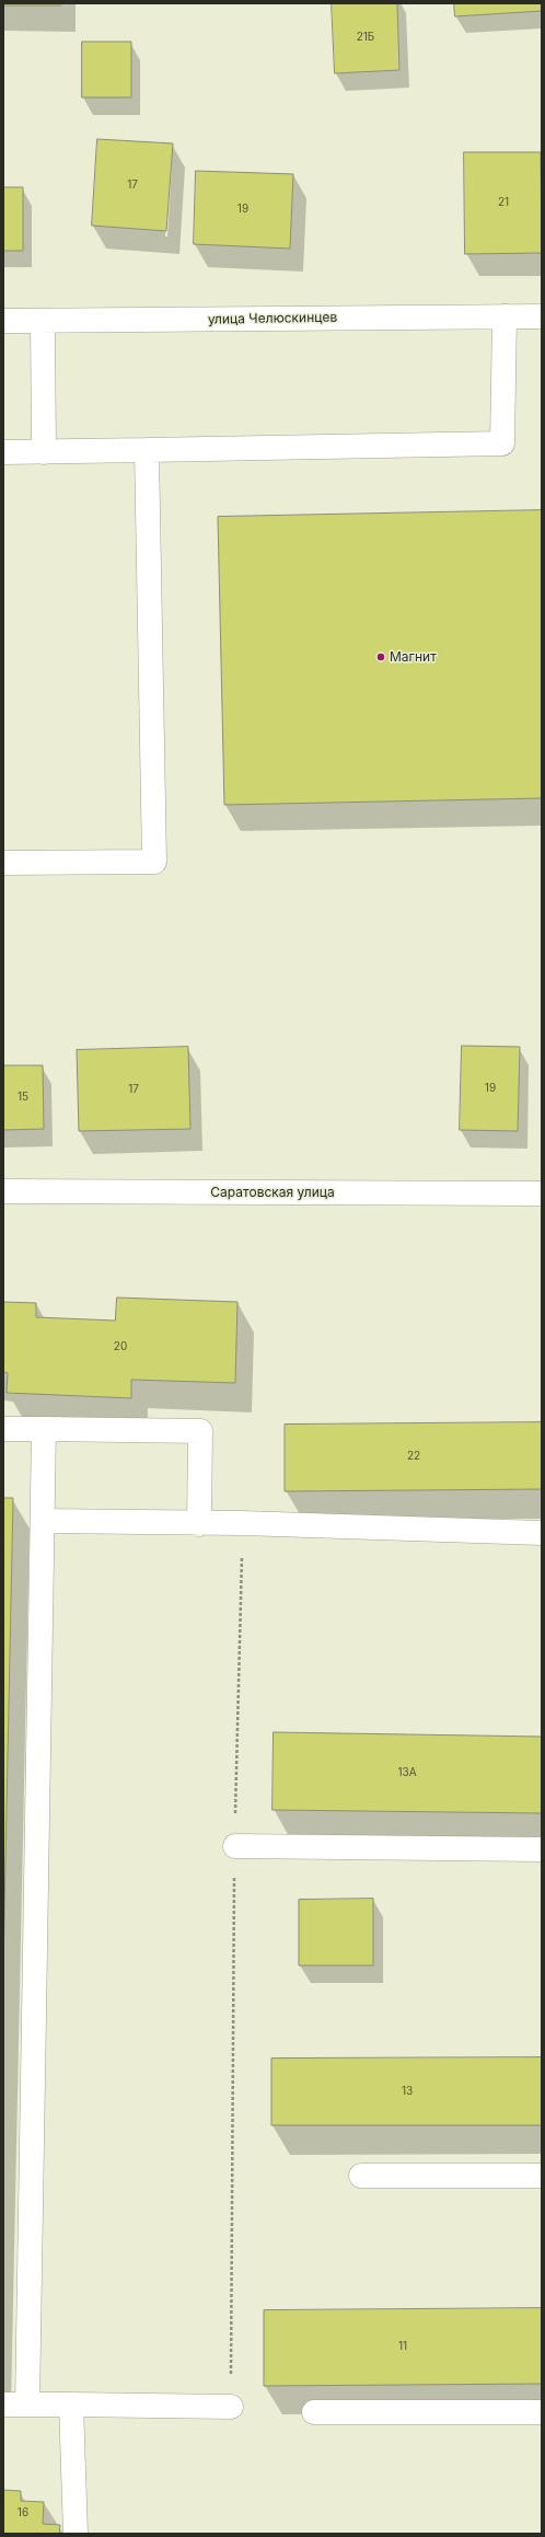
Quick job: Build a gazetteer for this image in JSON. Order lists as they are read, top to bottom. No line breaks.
{"streets":{"street":["улица Челюскинцев","Саратовская улица"]},"places":["Магнит"],"house_numbers":["21Б","17","21","19","19","17","15","20","22","13А","13","11","16"]}
